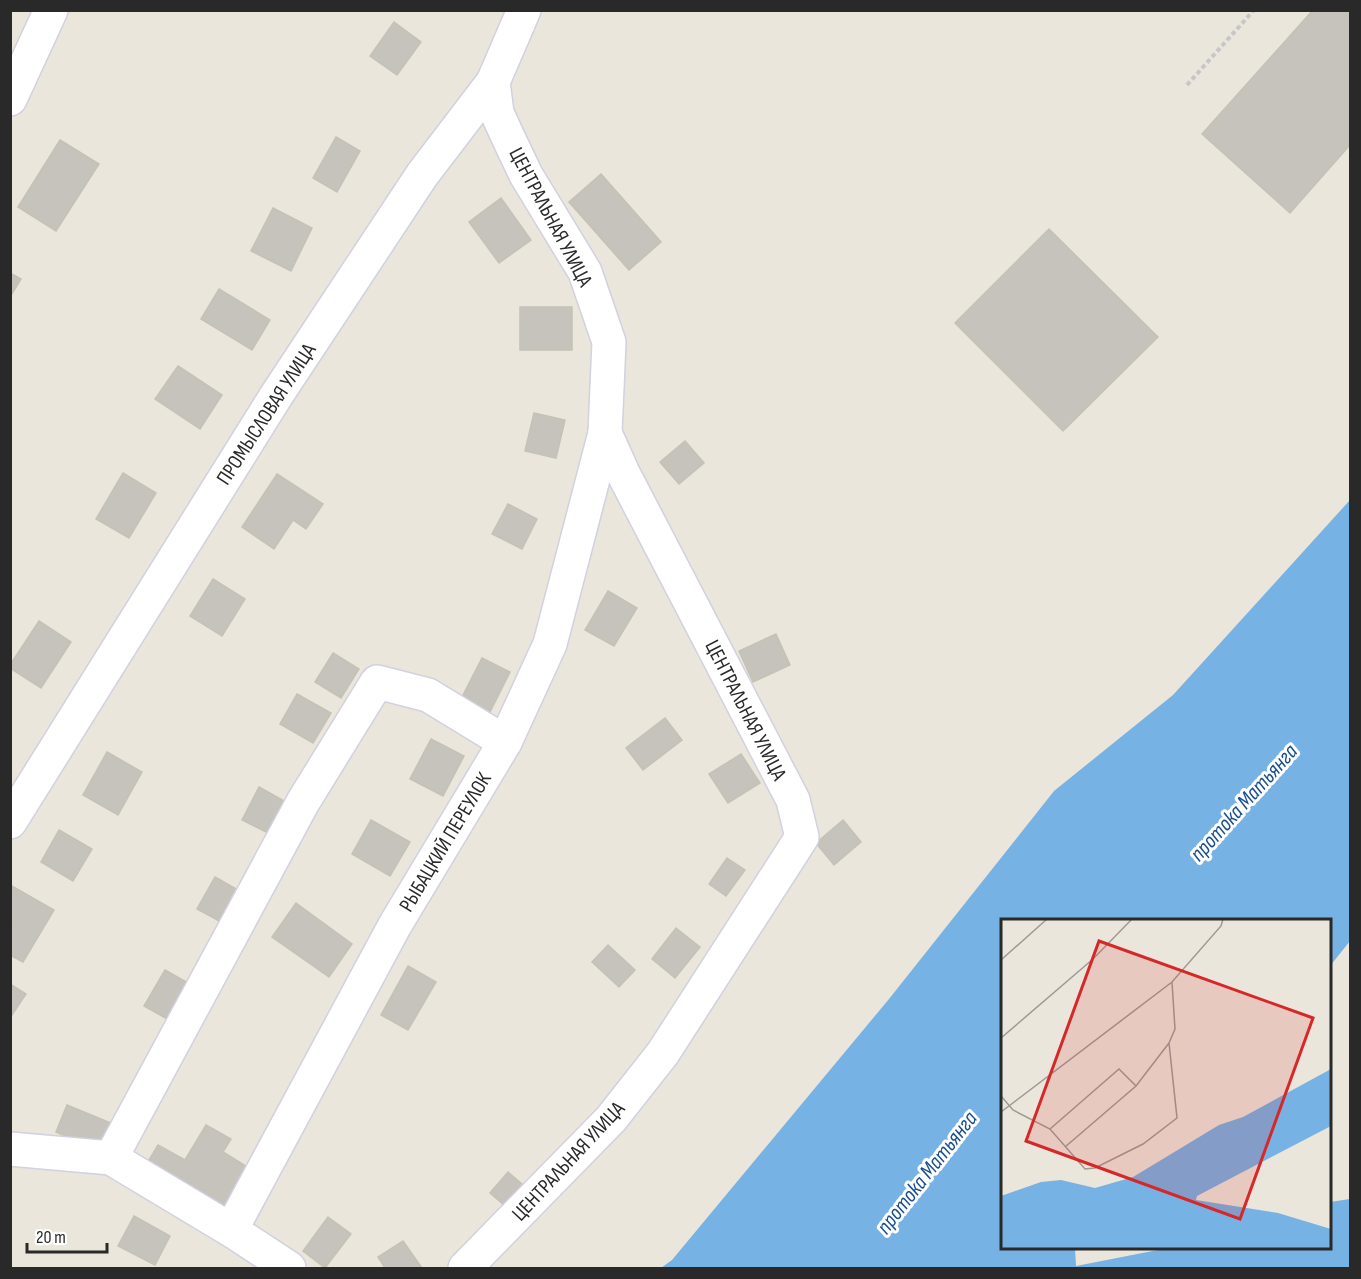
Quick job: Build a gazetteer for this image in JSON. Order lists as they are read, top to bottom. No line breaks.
{"streets":{"street":["ЦЕНТРАЛЬНАЯ УЛИЦА","ПРОМЫСЛОВАЯ УЛИЦА","РЫБАЦКИЙ ПЕРЕУЛОК"]},"crossings":[["ЦЕНТРАЛЬНАЯ УЛИЦА","ПРОМЫСЛОВАЯ УЛИЦА"],["ЦЕНТРАЛЬНАЯ УЛИЦА","РЫБАЦКИЙ ПЕРЕУЛОК"]],"water":["протока Матьянга"],"scale_bar":"20 m"}
